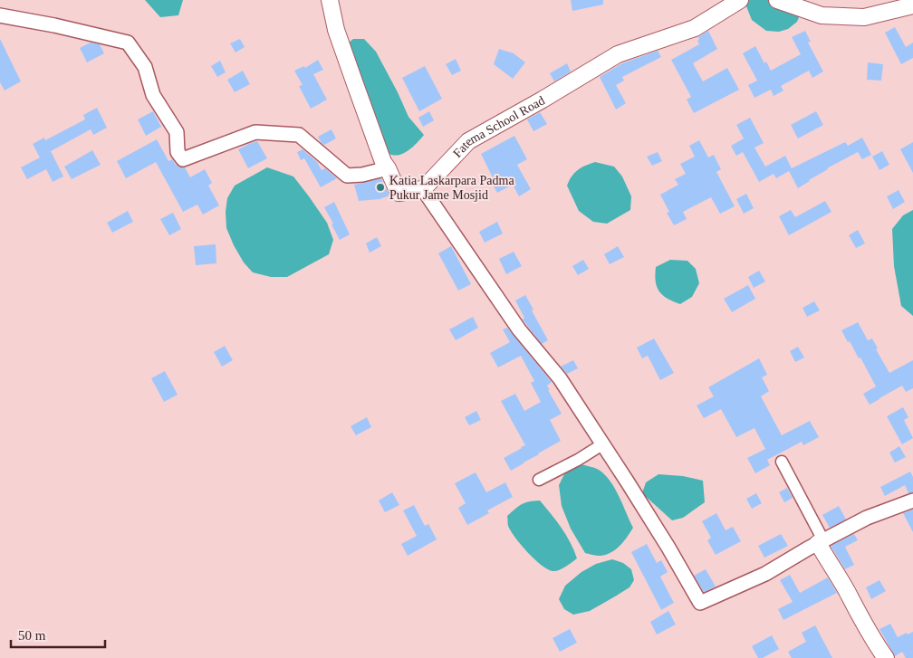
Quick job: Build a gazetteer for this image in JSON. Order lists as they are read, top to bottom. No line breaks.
{"streets":{"main road":["Fatema School Road"]},"places":["Katia Laskarpara Padma Pukur Jame Mosjid"],"scale_bar":"50 m"}
